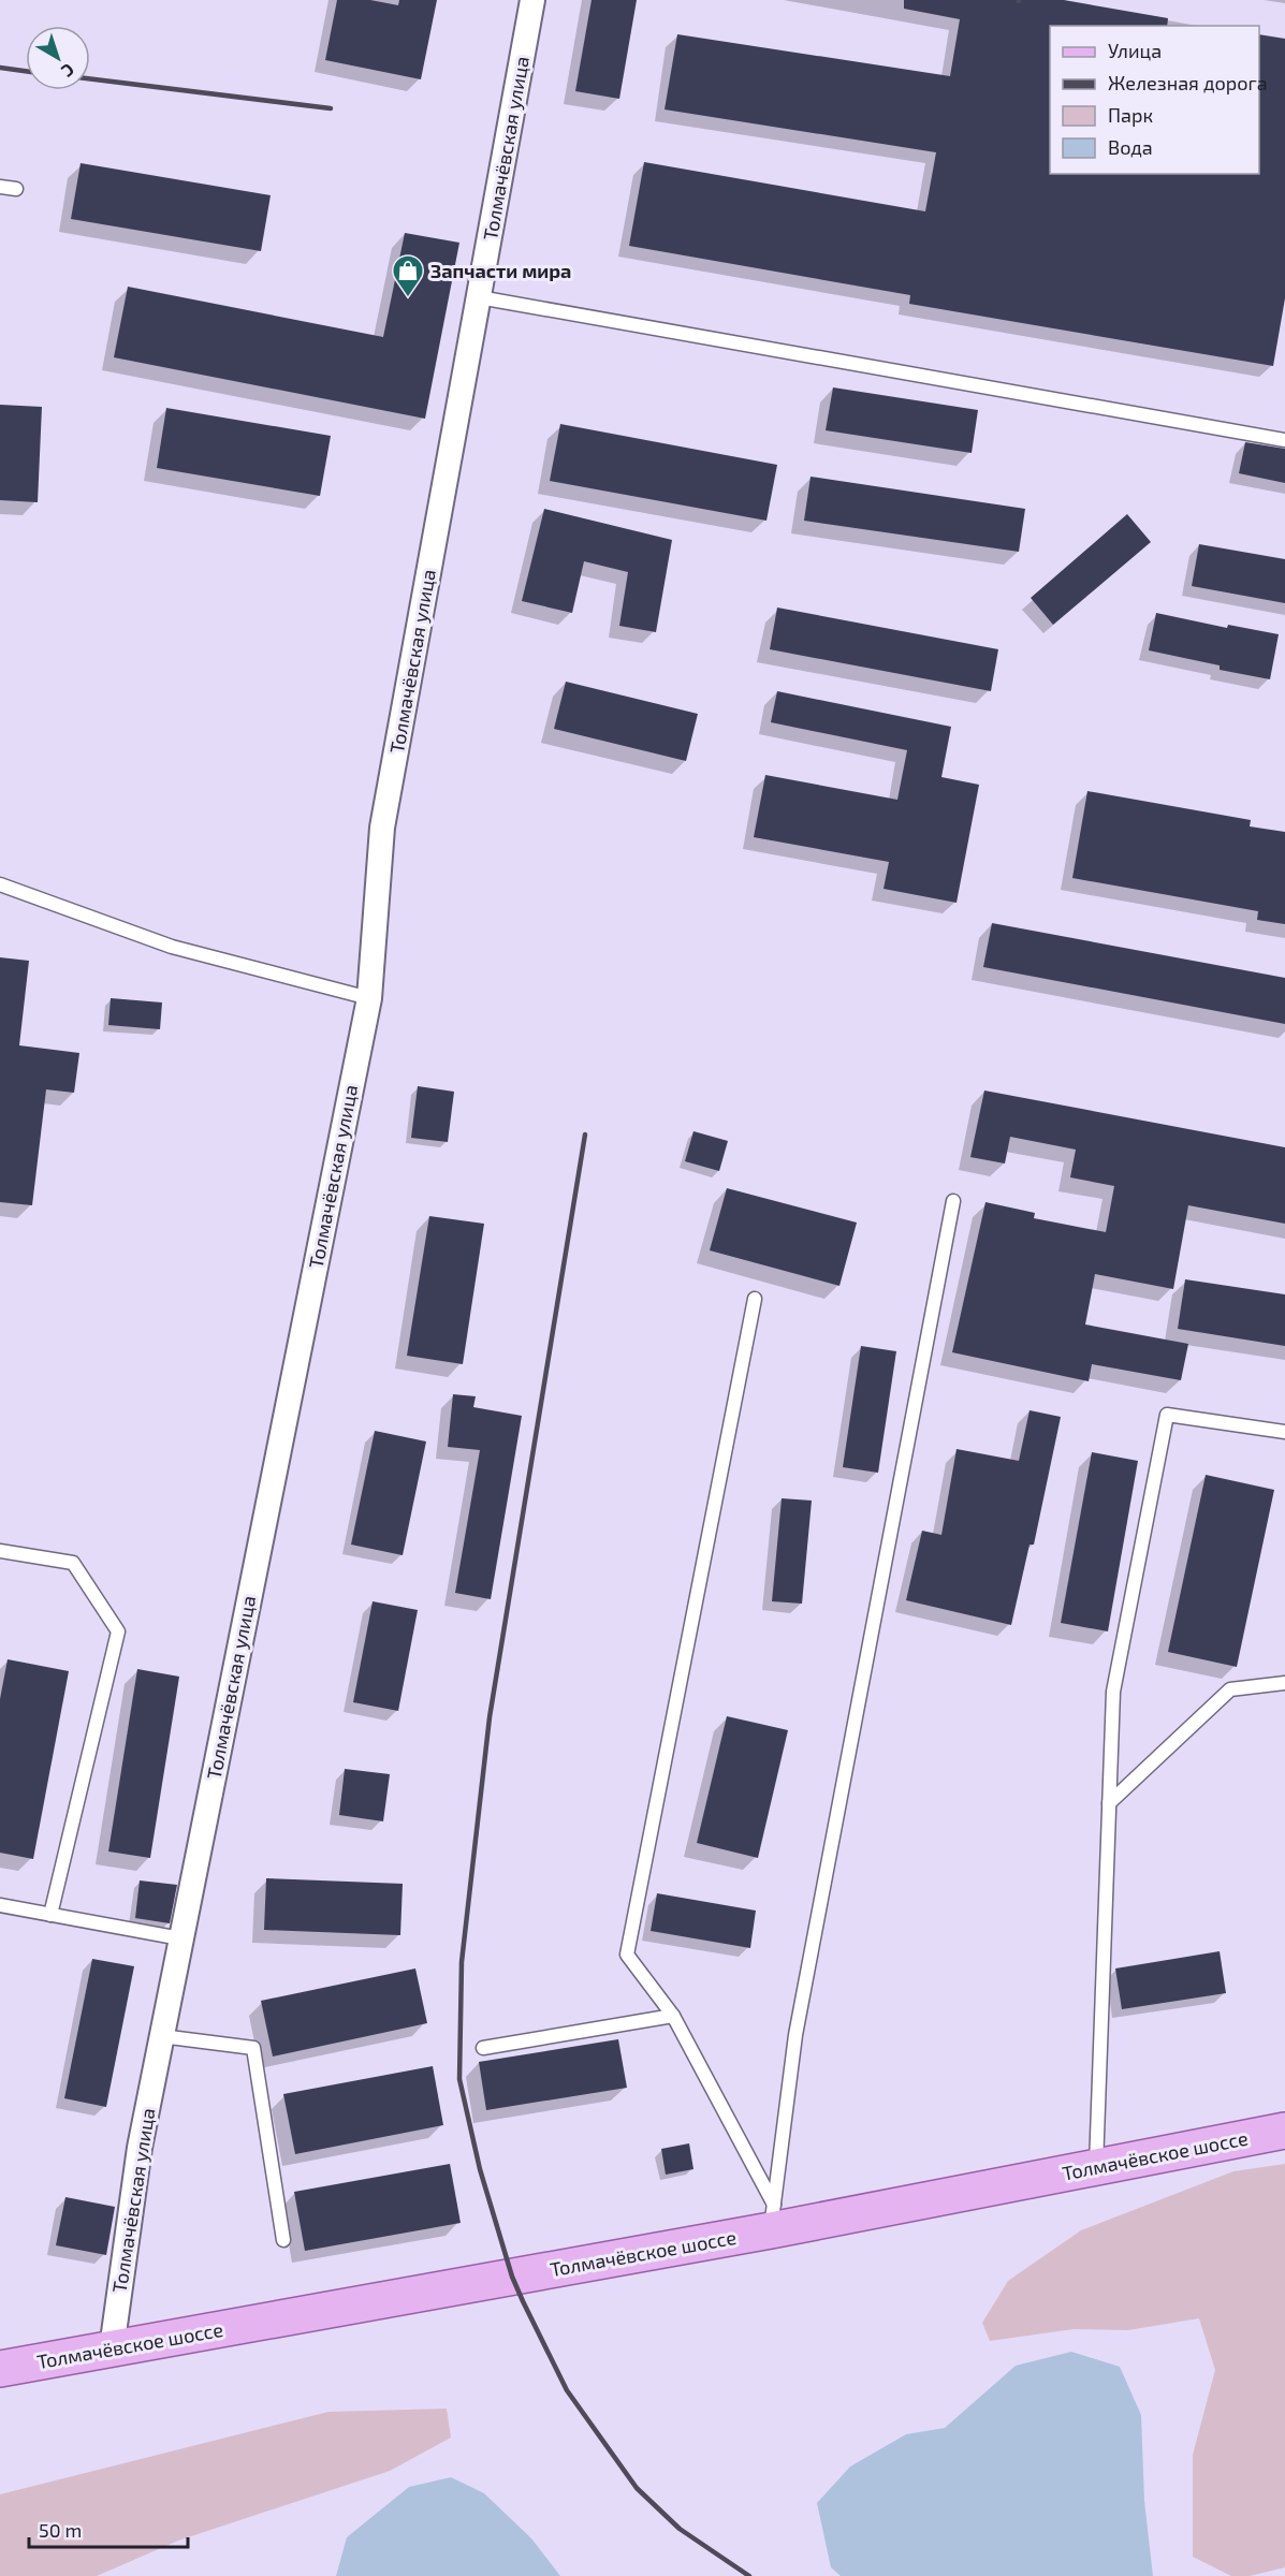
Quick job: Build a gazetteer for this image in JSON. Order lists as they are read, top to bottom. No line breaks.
{"streets":{"main road":["Толмачёвское шоссе"],"street":["Толмачёвская улица"]},"crossings":[["Толмачёвская улица","Толмачёвское шоссе"]],"places":{"shop":["Запчасти мира"]},"legend":["Улица","Железная дорога","Парк","Вода"],"scale_bar":"50 m","north":"bottom right"}
